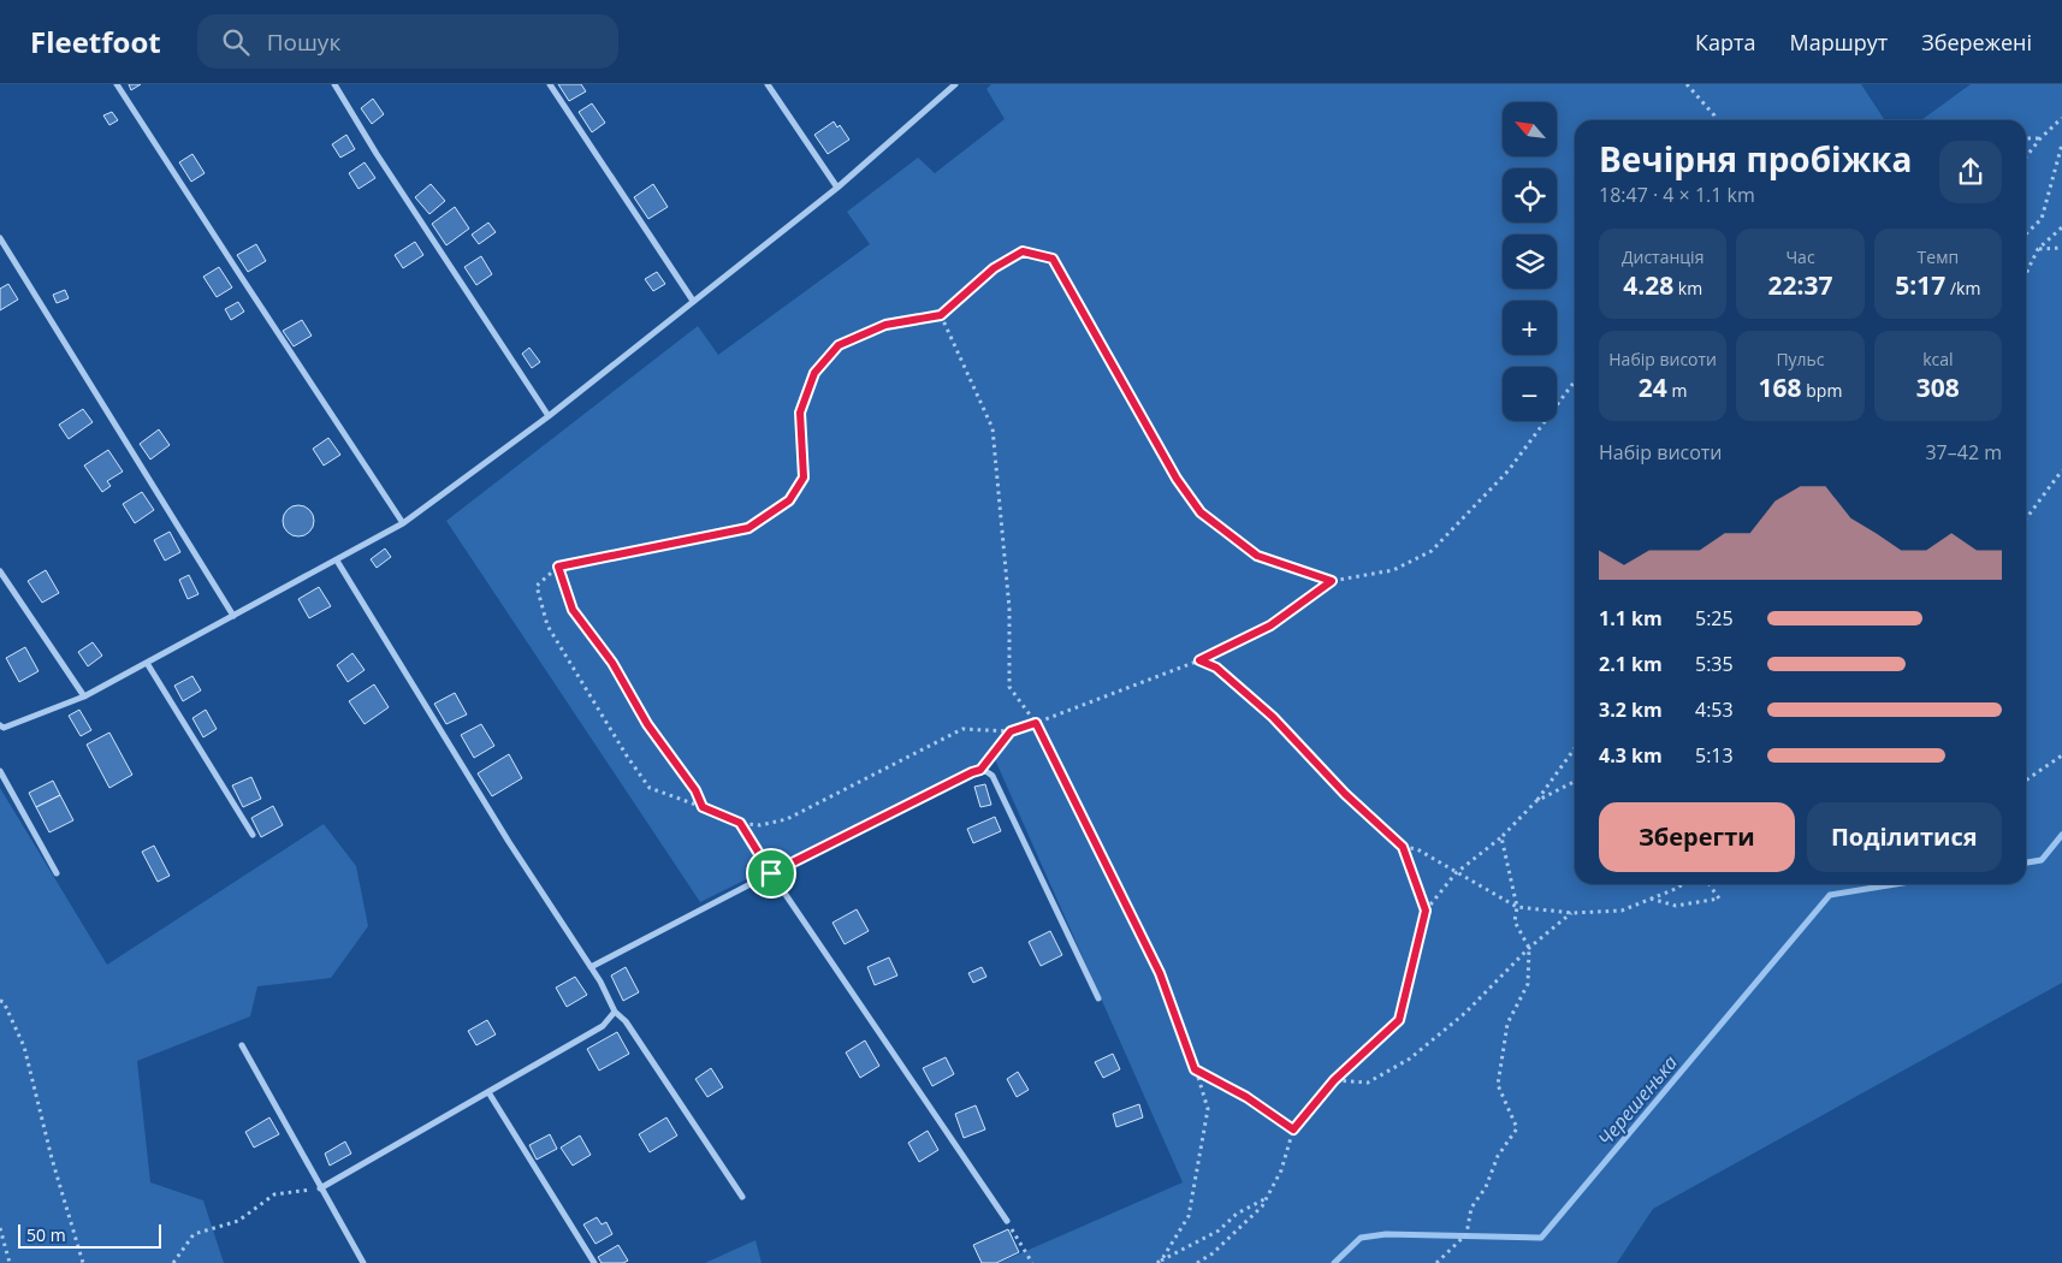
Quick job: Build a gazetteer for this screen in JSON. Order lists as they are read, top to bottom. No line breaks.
{"water":["Черешенька"],"scale_bar":"50 m","north":"top left","page":{"header":"Fleetfoot","search":"Пошук","nav":["Карта","Маршрут","Збережені"],"map_buttons":["+","−"],"heading":["Вечірня пробіжка","18:47 · 4 × 1.1 km"],"stats":[["Дистанція","4.28 km"],["Час","22:37"],["Темп","5:17 /km"],["Набір висоти","24 m"],["Пульс","168 bpm"],["kcal","308"]],"chart":["Набір висоти","37–42 m"],"list":[{"name":"1.1 km","note":"5:25"},{"name":"2.1 km","note":"5:35"},{"name":"3.2 km","note":"4:53"},{"name":"4.3 km","note":"5:13"}],"buttons":["Зберегти","Поділитися"],"scale":"50 m"}}
